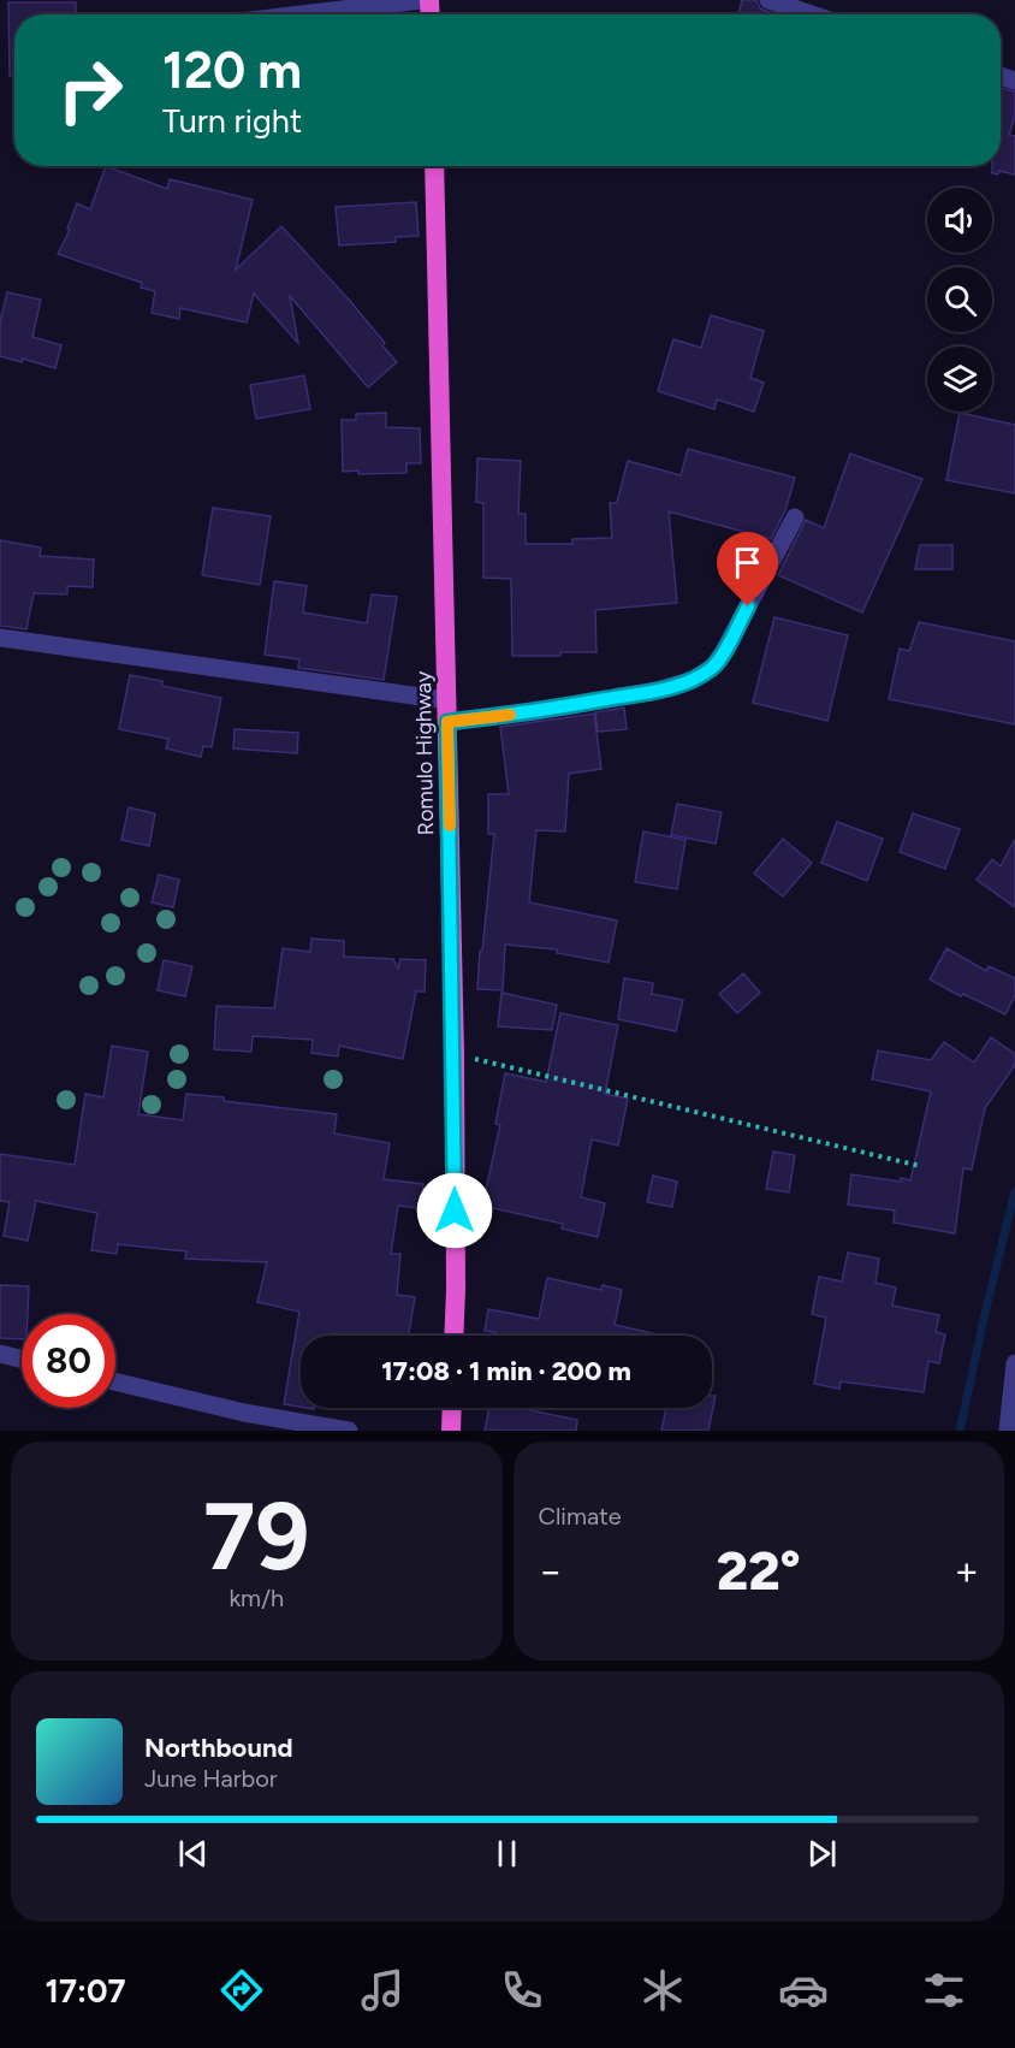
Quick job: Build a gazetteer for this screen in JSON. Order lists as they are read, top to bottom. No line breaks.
{"streets":{"highway":["Romulo Highway"]},"page":{"turn":["120 m","Turn right"],"limit":"80","trip":"17:08 · 1 min · 200 m","tile":[["79","km/h"],"Climate"],"heat":["−","22°","+"],"song":["Northbound","June Harbor"],"tabs":"17:07"}}
